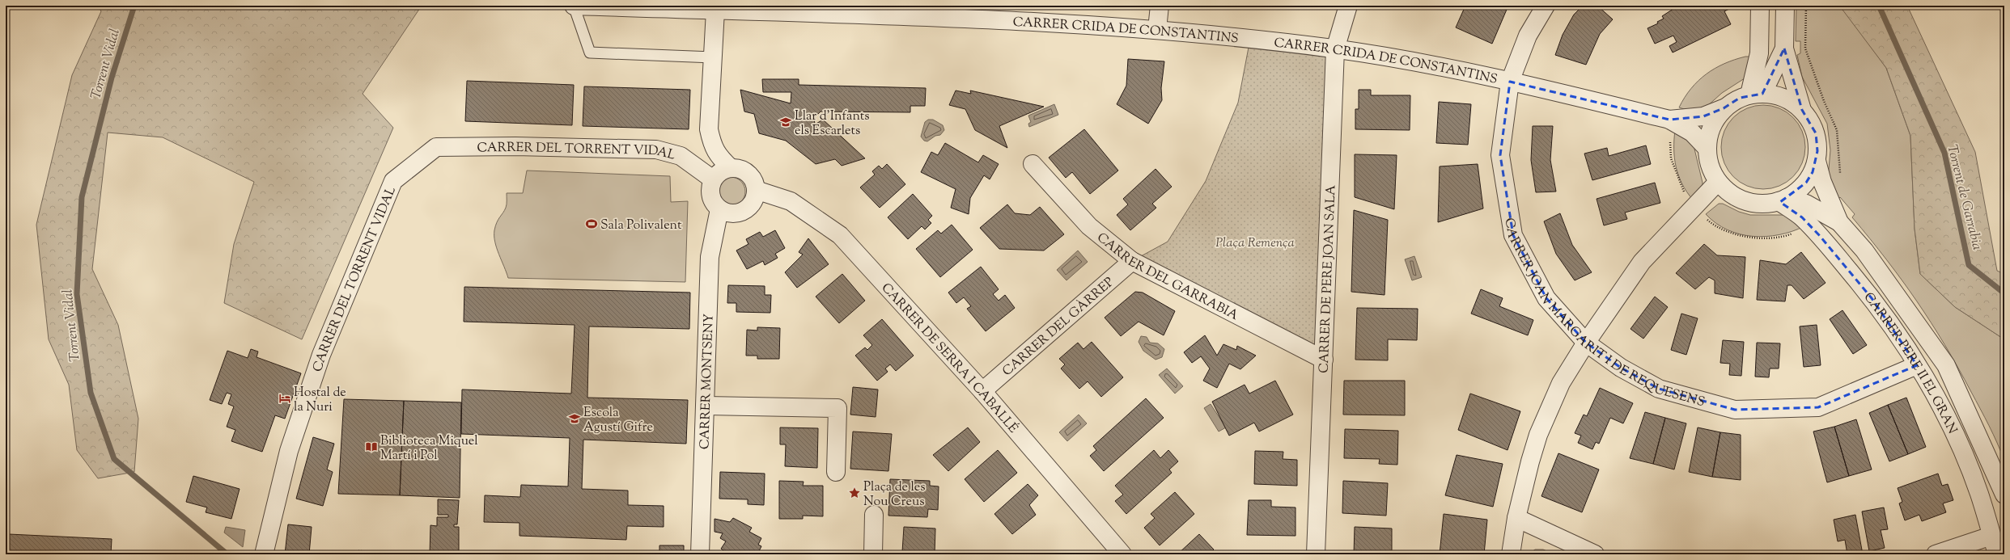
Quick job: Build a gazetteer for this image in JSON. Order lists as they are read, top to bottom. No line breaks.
{"streets":{"street":["CARRER CRIDA DE CONSTANTINS","CARRER DEL TORRENT VIDAL","CARRER DEL GARRABIA","CARRER DE PERE JOAN SALA","CARRER JOAN MARGARIT I DE REQUESENS","CARRER DEL GÀRREP","CARRER DE SERRA I CABALLÉ","CARRER PERE II EL GRAN","CARRER MONTSENY"]},"crossings":[["CARRER CRIDA DE CONSTANTINS","CARRER DE PERE JOAN SALA"],["CARRER CRIDA DE CONSTANTINS","CARRER JOAN MARGARIT I DE REQUESENS"],["CARRER CRIDA DE CONSTANTINS","CARRER PERE II EL GRAN"],["CARRER DEL TORRENT VIDAL","CARRER DE SERRA I CABALLÉ"],["CARRER DEL TORRENT VIDAL","CARRER MONTSENY"],["CARRER DEL GARRABIA","CARRER DE PERE JOAN SALA"],["CARRER DEL GARRABIA","CARRER DEL GÀRREP"],["CARRER JOAN MARGARIT I DE REQUESENS","CARRER PERE II EL GRAN"],["CARRER DEL GÀRREP","CARRER DE SERRA I CABALLÉ"],["CARRER DE SERRA I CABALLÉ","CARRER MONTSENY"]],"water":["Torrent Vidal","Torrent de Garrabia"],"parks":["Plaça Remença"],"places":{"school or university":["Llar d'Infants els Escarlets","Escola Agustí Gifre"],"sports":["Sala Polivalent"],"hotel":["Hostal de la Nuri"],"library":["Biblioteca Miquel Martí i Pol"],"place":["Plaça de les Nou Creus"]}}
